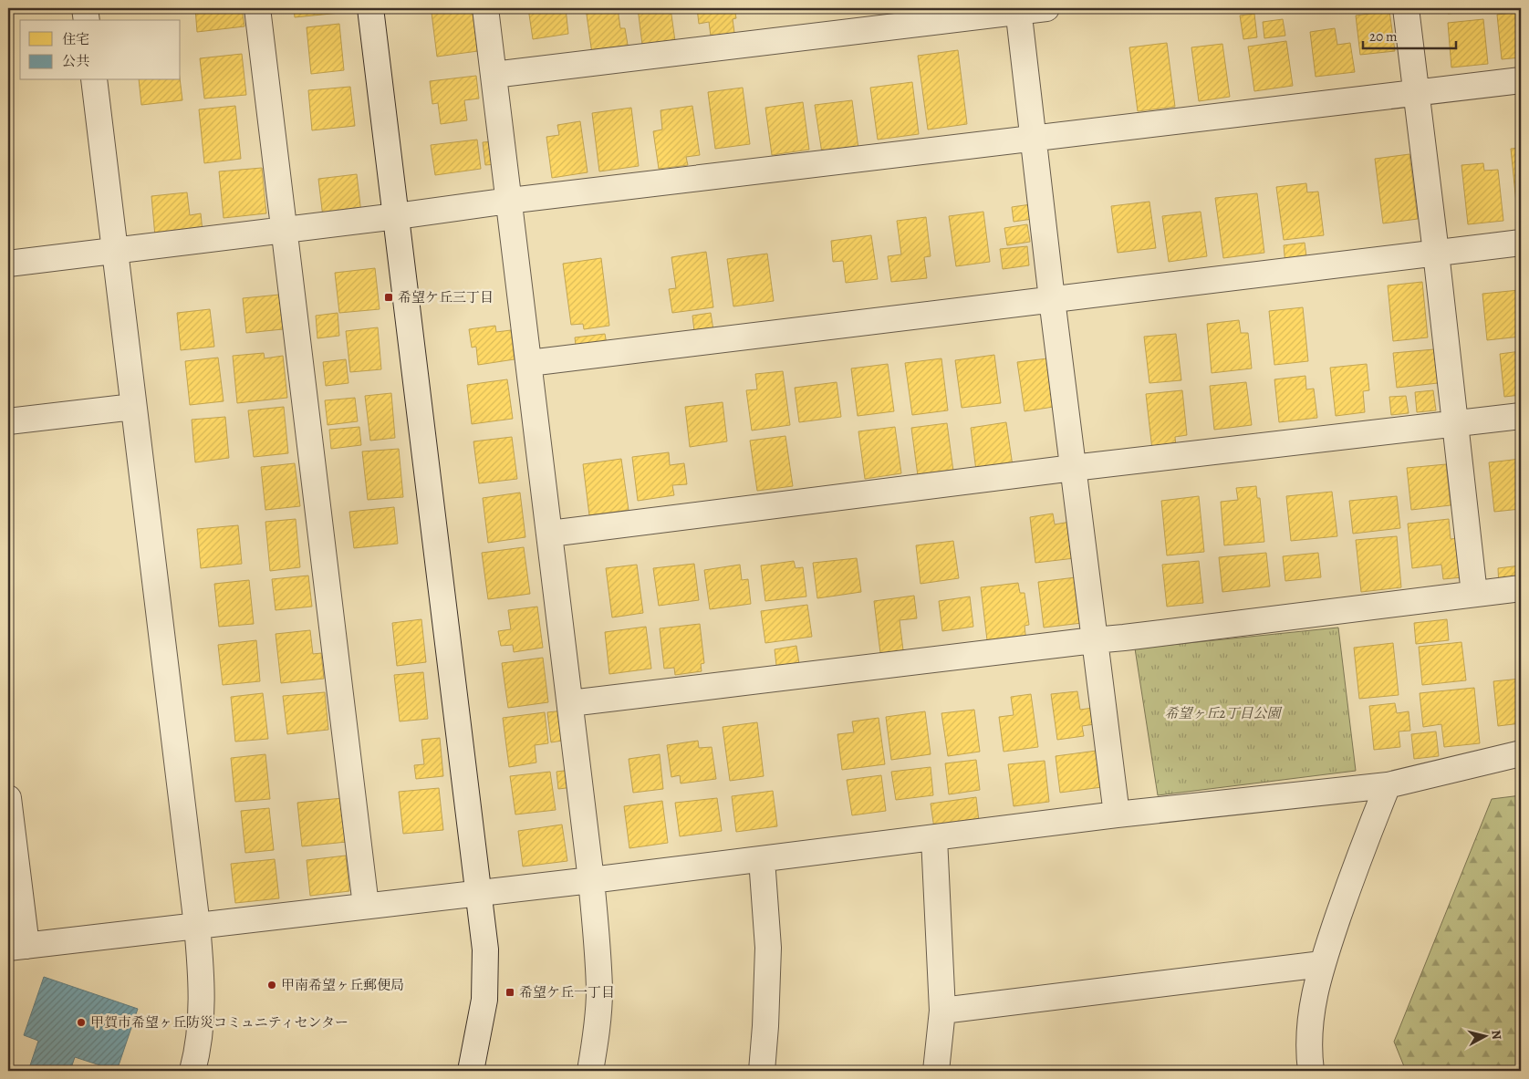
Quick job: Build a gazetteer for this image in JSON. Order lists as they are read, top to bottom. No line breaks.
{"parks":["希望ヶ丘2丁目公園"],"places":{"transit":["希望ケ丘三丁目","希望ケ丘一丁目"],"other":["甲南希望ヶ丘郵便局","甲賀市希望ヶ丘防災コミュニティセンター"]},"legend":["住宅","公共"],"scale_bar":"20 m","north":"right"}
